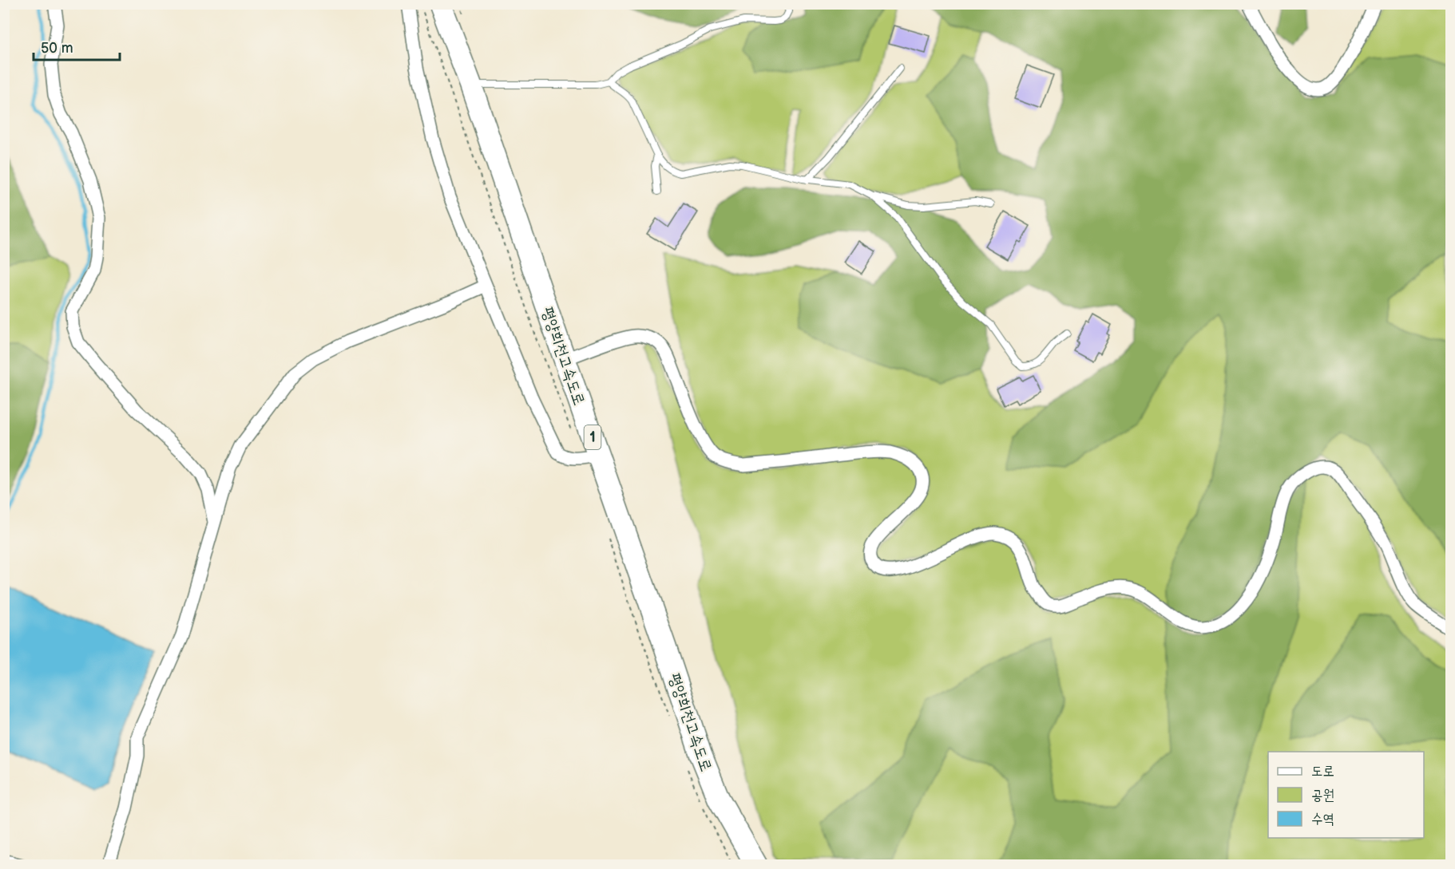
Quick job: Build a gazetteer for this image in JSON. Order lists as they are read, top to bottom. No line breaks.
{"streets":{"highway":["평양희천고속도로","1"]},"legend":["도로","공원","수역"],"scale_bar":"50 m"}
